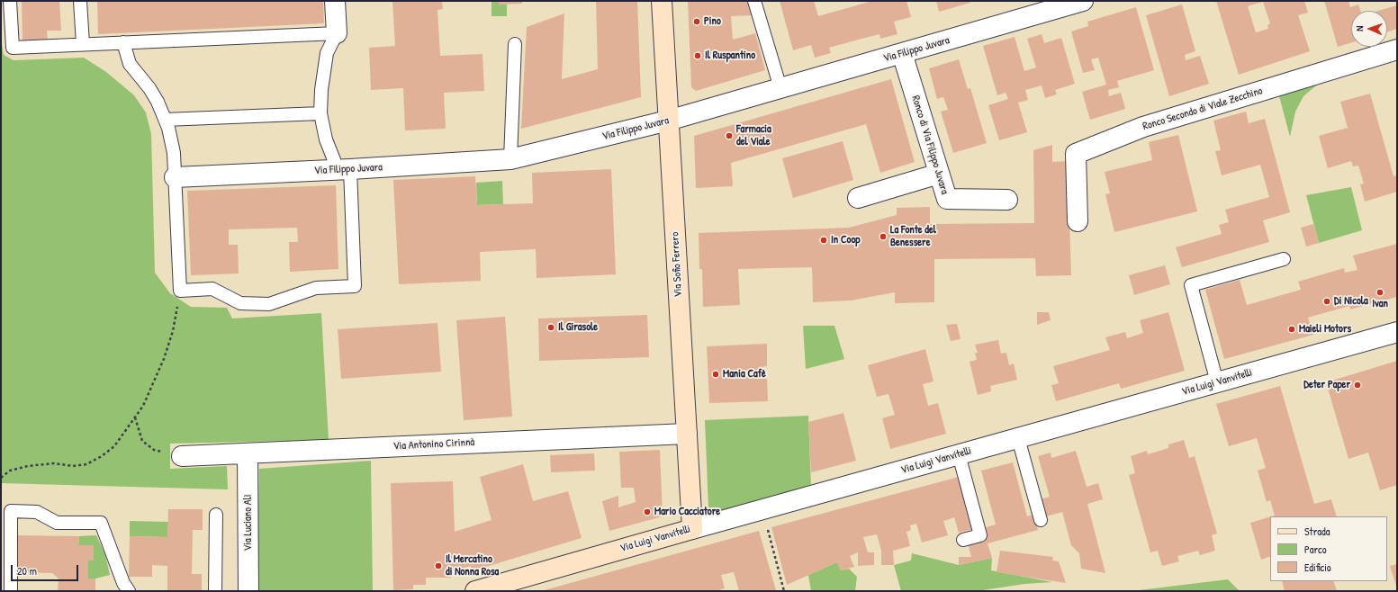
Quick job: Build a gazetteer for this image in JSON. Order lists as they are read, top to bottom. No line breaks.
{"streets":{"street":["Via Filippo Juvara","Ronco Secondo di Viale Zecchino","Ronco di Via Filippo Juvara","Via Sofio Ferrero","Via Luigi Vanvitelli","Via Antonino Cirinnà","Via Luciano Alì"]},"crossings":[["Via Filippo Juvara","Ronco di Via Filippo Juvara"],["Via Filippo Juvara","Via Sofio Ferrero"],["Via Sofio Ferrero","Via Luigi Vanvitelli"],["Via Sofio Ferrero","Via Antonino Cirinnà"],["Via Antonino Cirinnà","Via Luciano Alì"]],"places":["Pino","Il Ruspantino","Farmacia del Viale","La Fonte del Benessere","In Coop","Ivan","Di Nicola","Il Girasole","Maieli Motors","Mania Cafè","Deter Paper","Mario Cacciatore","Il Mercatino di Nonna Rosa"],"legend":["Strada","Parco","Edificio"],"scale_bar":"20 m","north":"left"}
